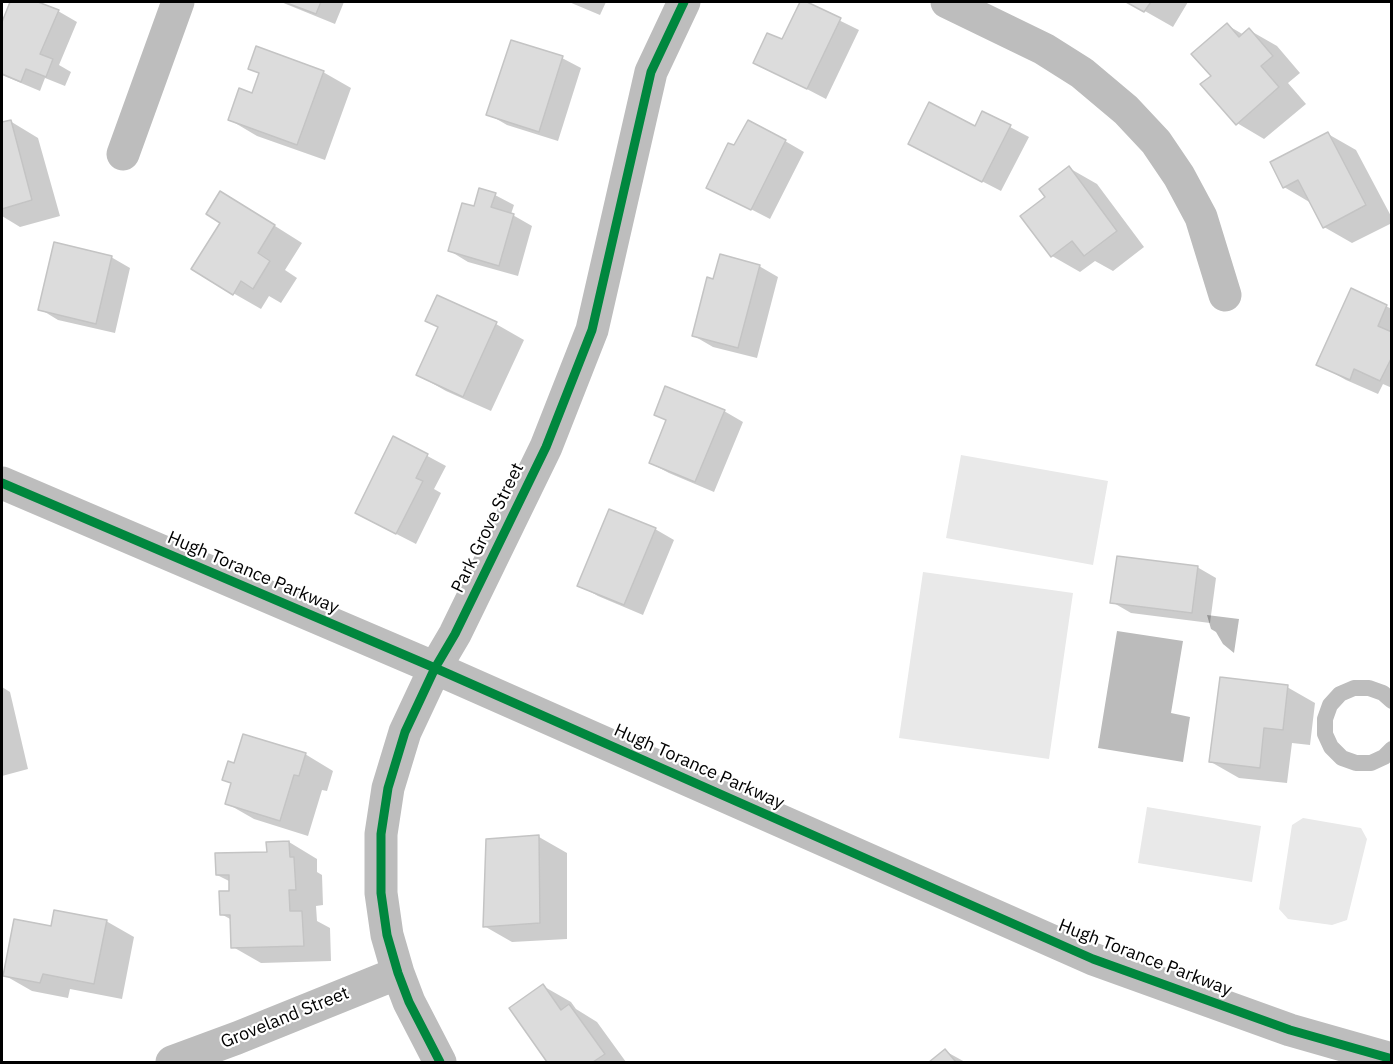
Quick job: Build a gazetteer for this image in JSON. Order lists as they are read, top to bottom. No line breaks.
{"streets":{"street":["Park Grove Street","Hugh Torance Parkway","Groveland Street"]},"crossings":[["Park Grove Street","Hugh Torance Parkway"],["Park Grove Street","Groveland Street"]]}
